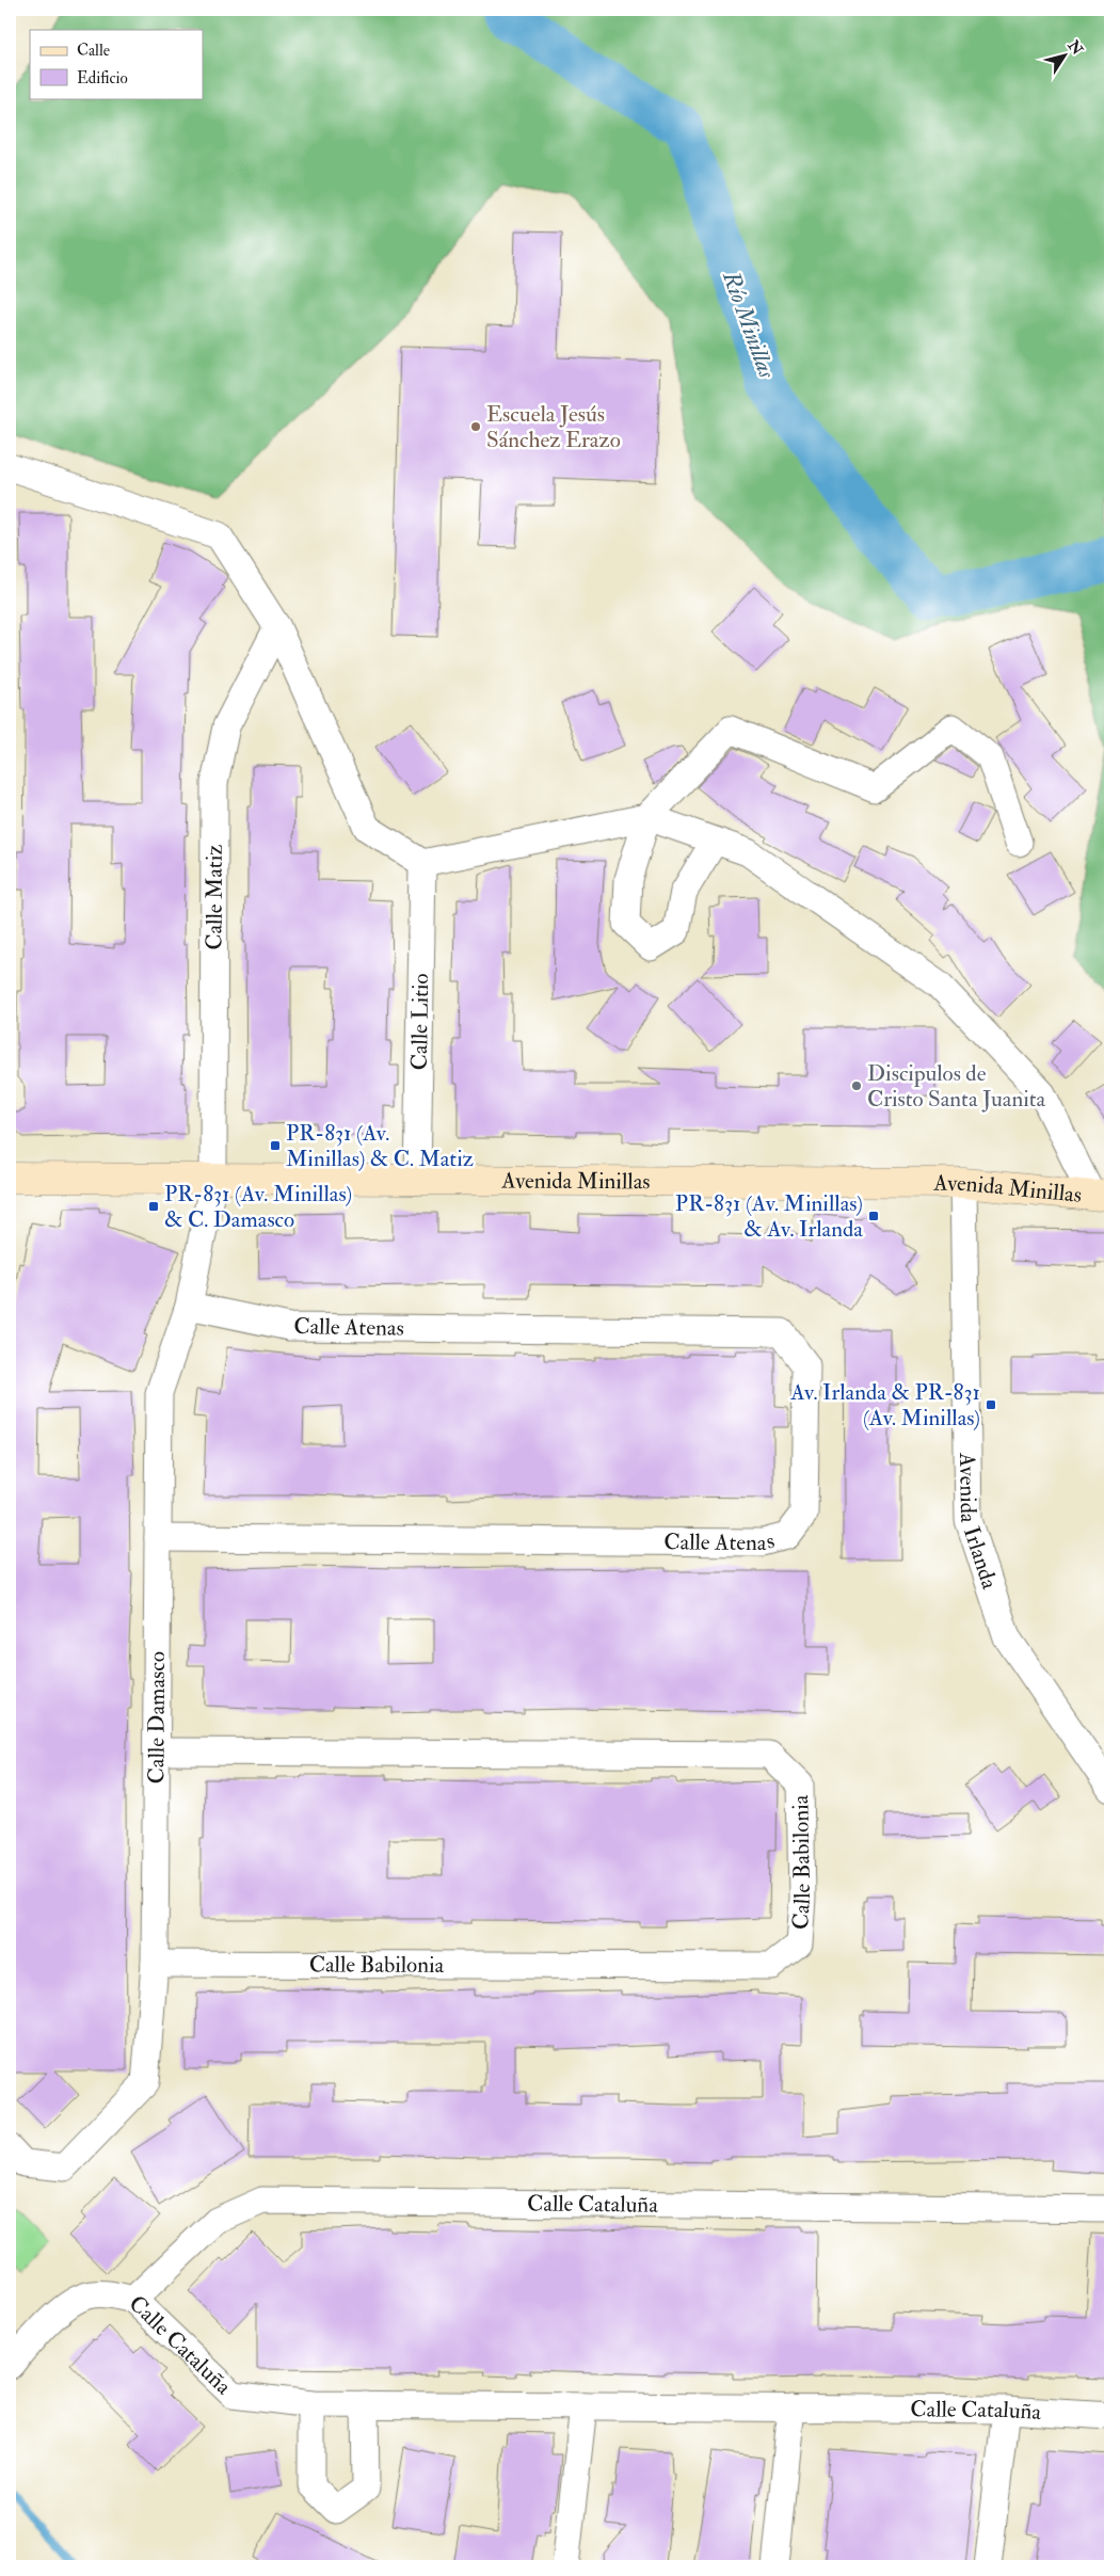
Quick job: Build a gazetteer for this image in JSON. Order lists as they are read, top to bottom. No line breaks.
{"streets":{"street":["Calle Matiz","Calle Litio","Avenida Minillas","Calle Atenas","Avenida Irlanda","Calle Damasco","Calle Babilonia","Calle Cataluña"]},"crossings":[["Calle Matiz","Avenida Minillas"],["Calle Matiz","Calle Damasco"],["Calle Litio","Avenida Minillas"],["Avenida Minillas","Avenida Irlanda"],["Avenida Minillas","Calle Damasco"],["Calle Atenas","Calle Damasco"],["Calle Damasco","Calle Babilonia"]],"water":["Río Minillas"],"places":{"other":["Escuela Jesús Sánchez Erazo","Discipulos de Cristo Santa Juanita"],"transit":["PR-831 (Av. Minillas) & C. Matiz","PR-831 (Av. Minillas) & C. Damasco","PR-831 (Av. Minillas) & Av. Irlanda","Av. Irlanda & PR-831 (Av. Minillas)"]},"legend":["Calle","Edificio"],"north":"top right"}
